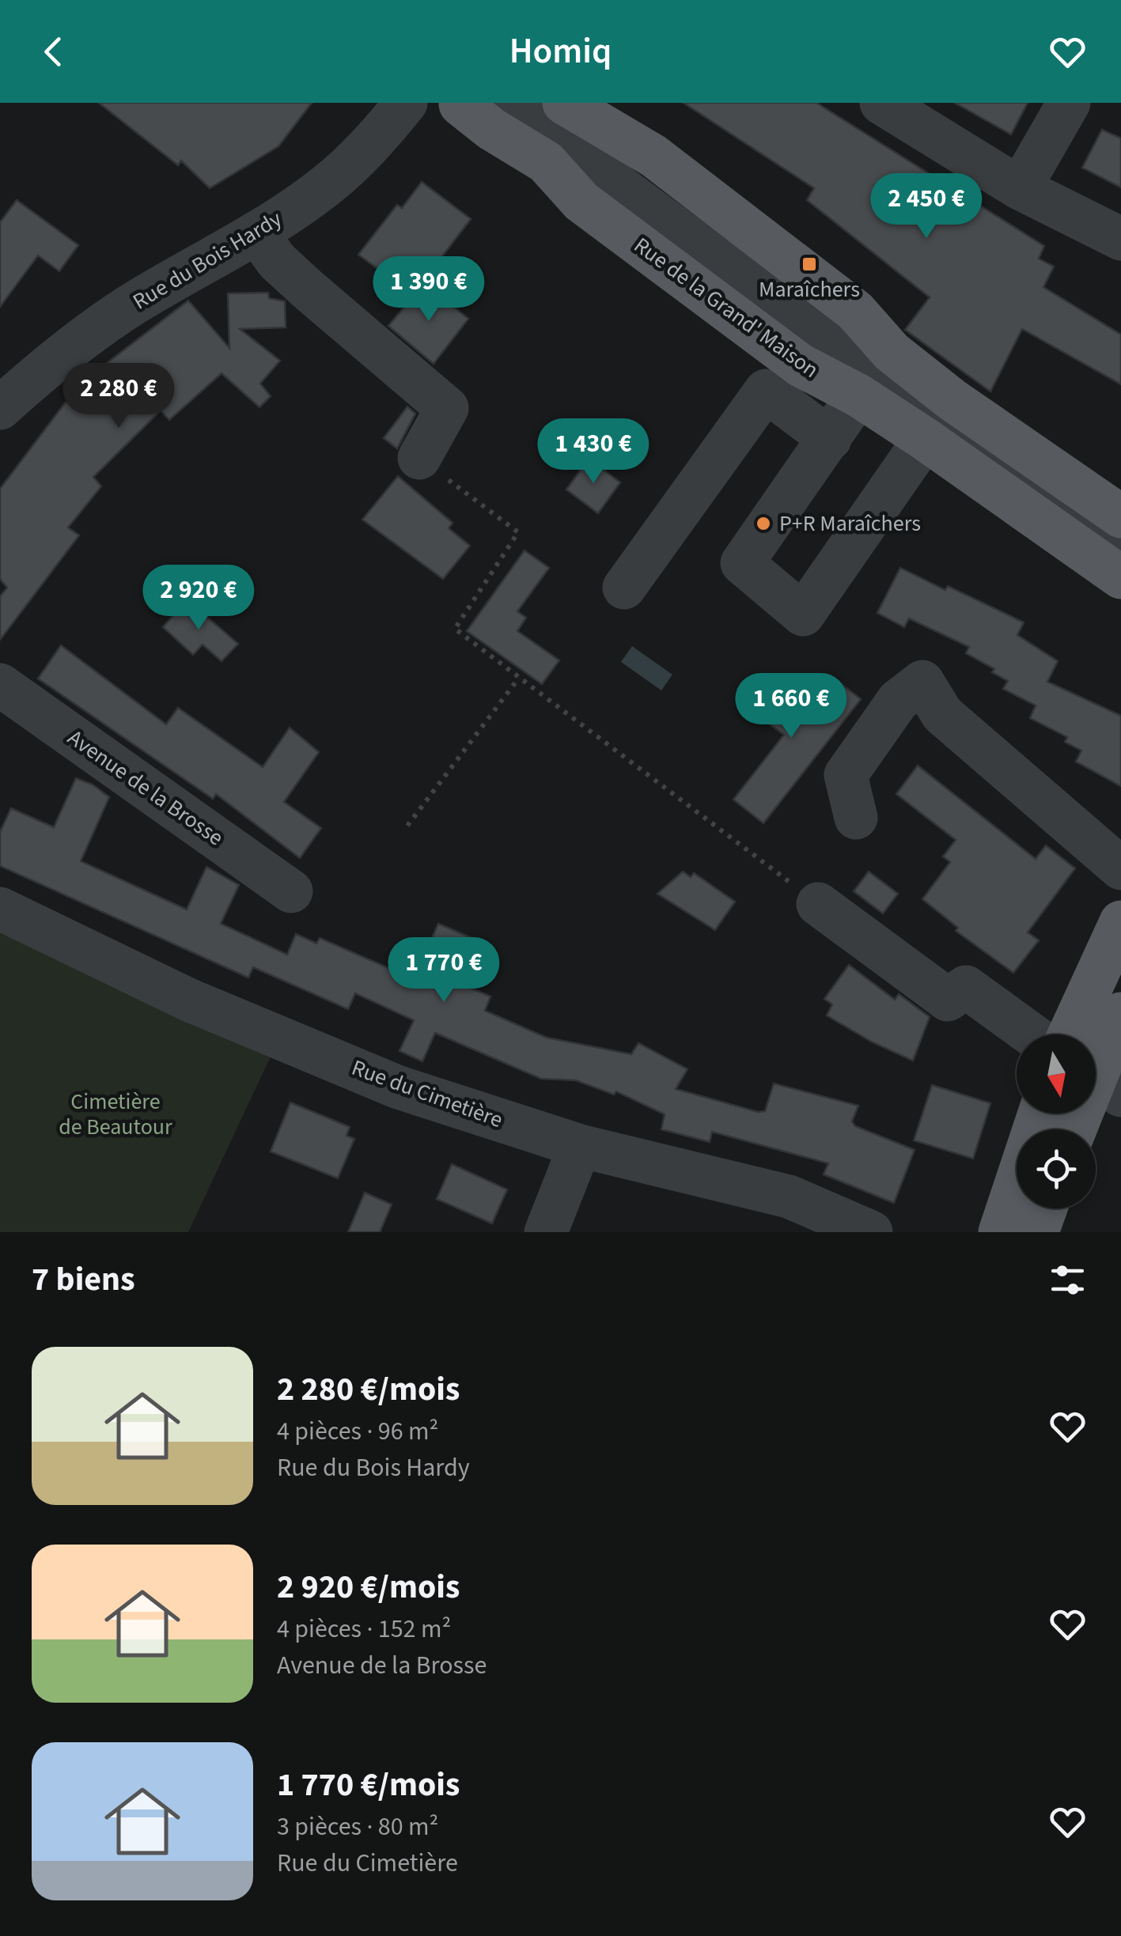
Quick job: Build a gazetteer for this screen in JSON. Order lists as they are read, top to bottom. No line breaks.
{"streets":{"main road":["Rue de la Grand' Maison"],"street":["Rue du Bois Hardy","Avenue de la Brosse","Rue du Cimetière"]},"parks":["Cimetière de Beautour"],"places":{"transit":["Maraîchers"],"other":["P+R Maraîchers"]},"north":"bottom","page":{"header":"Homiq","price":["2 450 €","1 390 €","2 280 €","1 430 €","2 920 €","1 660 €","1 770 €"],"heading":"7 biens","list":[{"name":"2 280 €/mois","note":"4 pièces · 96 m² · Rue du Bois Hardy"},{"name":"2 920 €/mois","note":"4 pièces · 152 m² · Avenue de la Brosse"},{"name":"1 770 €/mois","note":"3 pièces · 80 m² · Rue du Cimetière"}]}}
